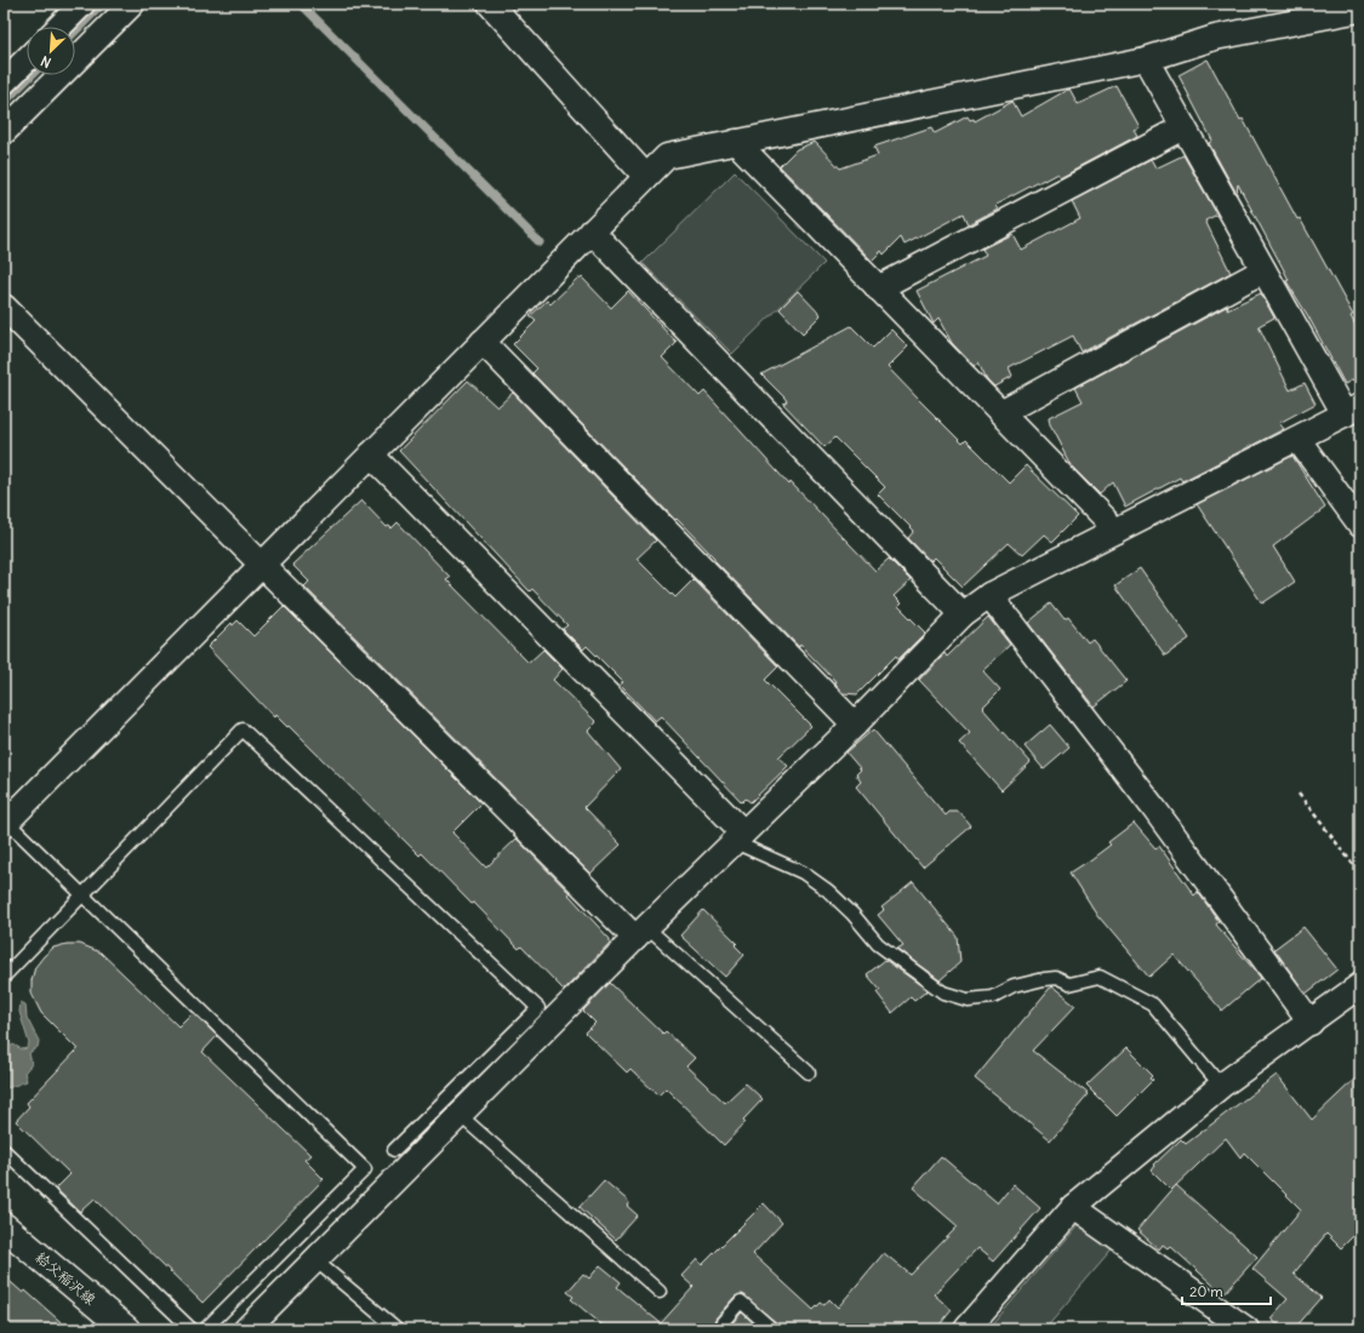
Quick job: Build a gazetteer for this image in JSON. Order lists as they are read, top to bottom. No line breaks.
{"streets":{"main road":["給父稲沢線"]},"scale_bar":"20 m","north":"bottom left"}
